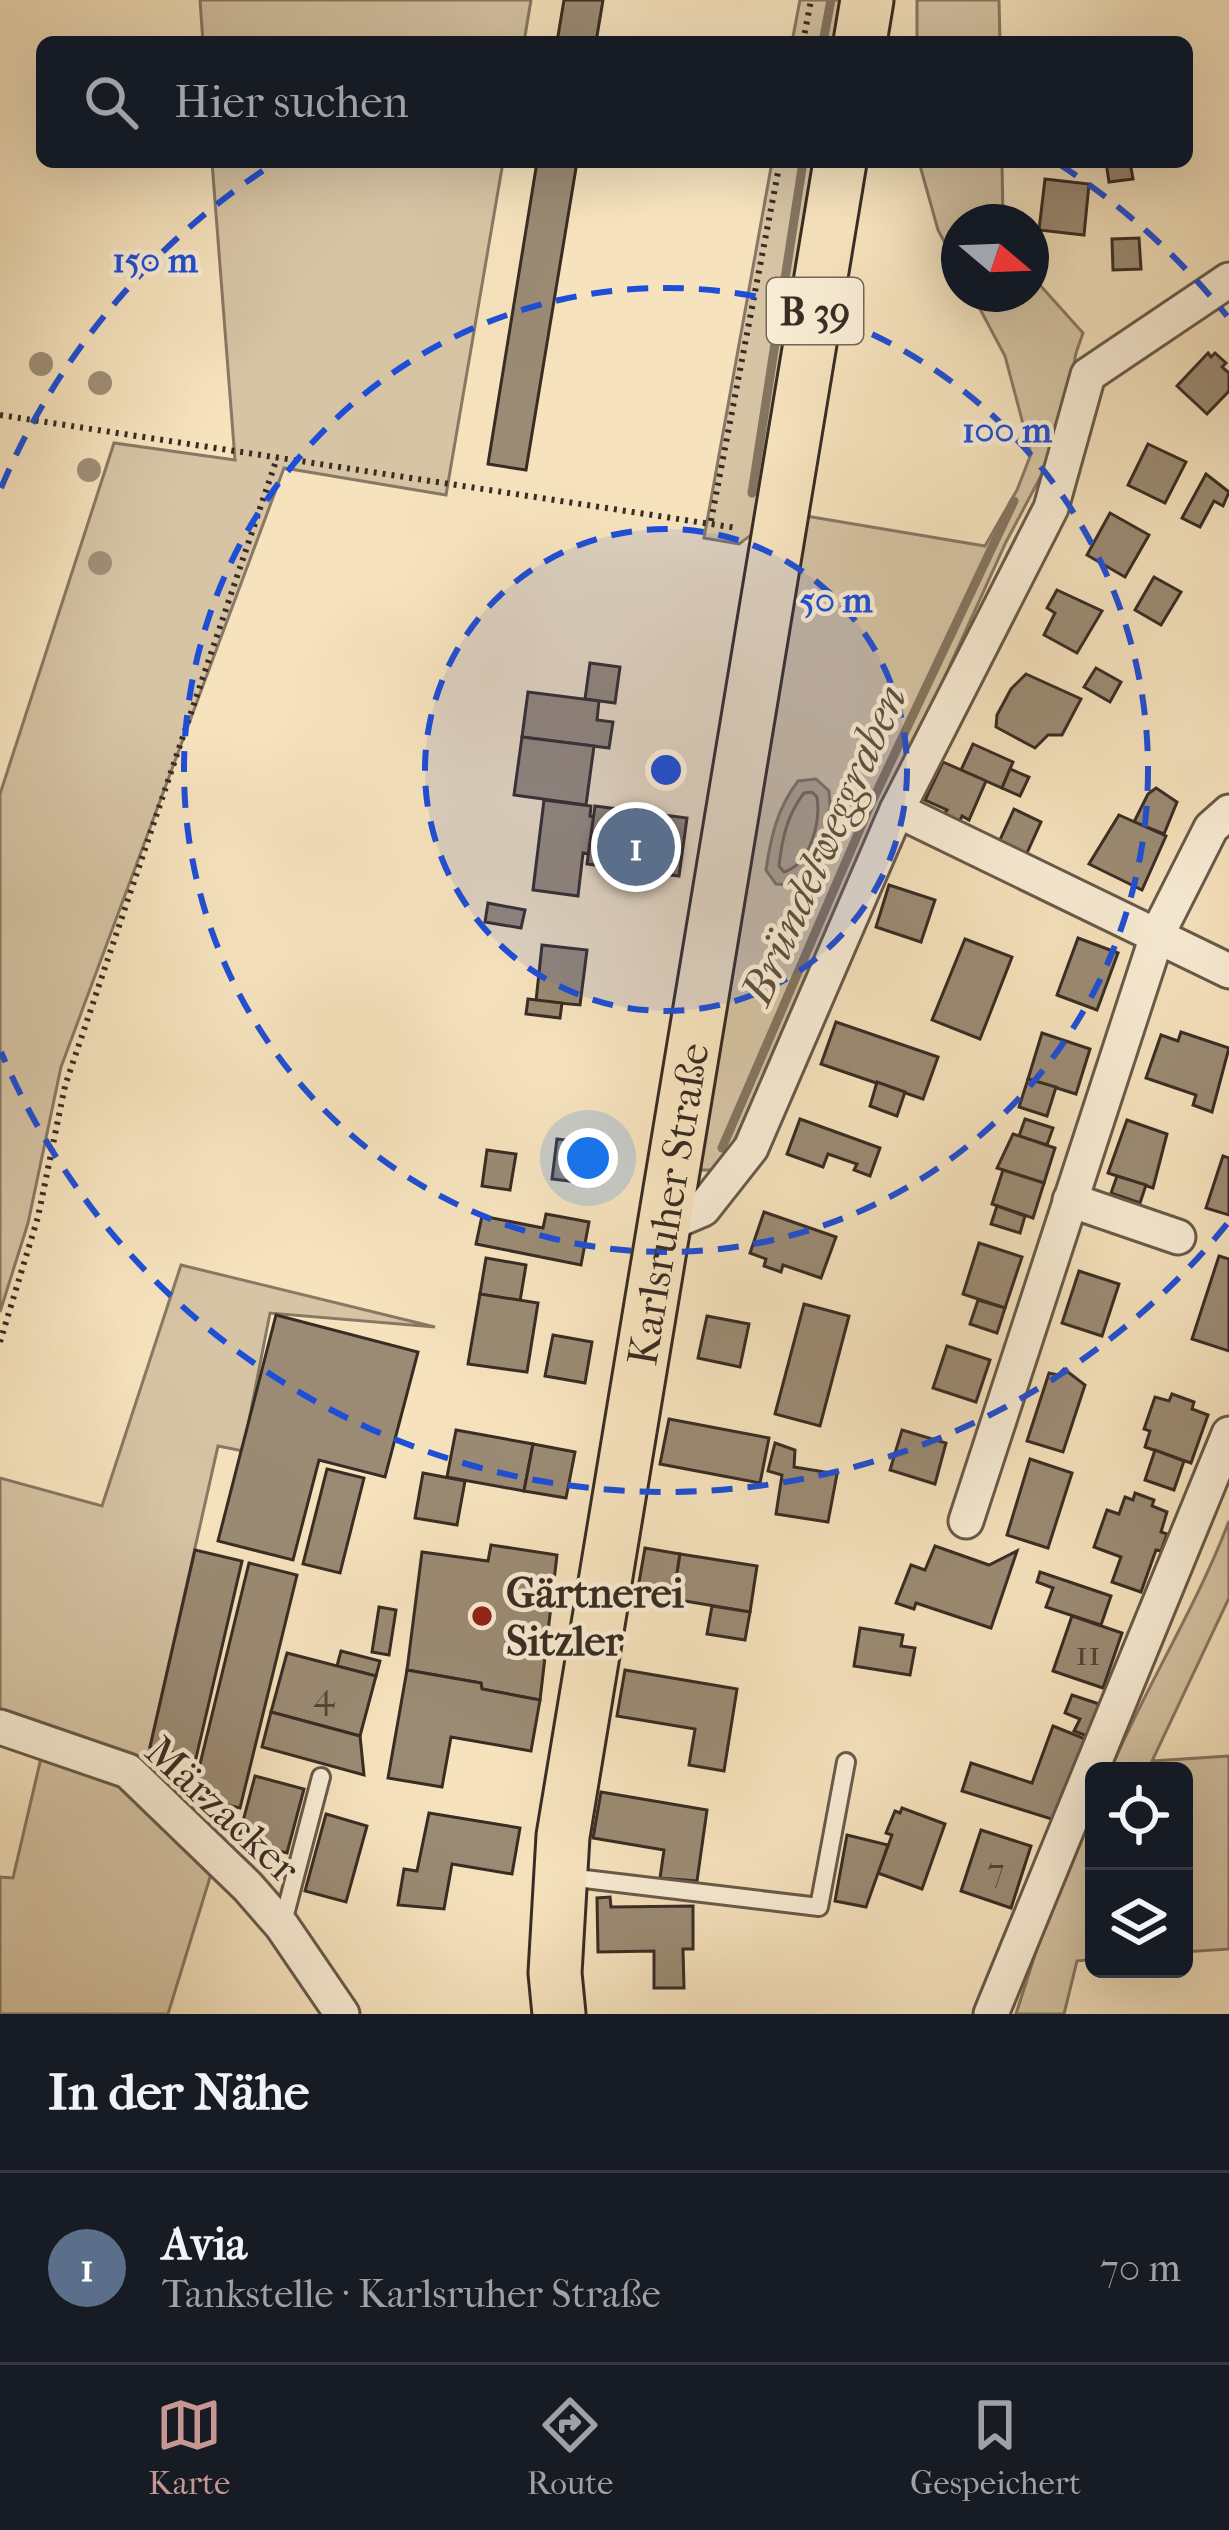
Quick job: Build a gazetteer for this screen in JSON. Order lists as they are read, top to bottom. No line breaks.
{"streets":{"main road":["B 39","Karlsruher Straße"],"street":["Märzacker"]},"water":["Bründelweggraben"],"places":["Gärtnerei Sitzler"],"house_numbers":["11","4","7"],"north":"right","page":{"search":"Hier suchen","pins":"1","heading":"In der Nähe","list":[{"mark":"1","name":"Avia","note":"Tankstelle · Karlsruher Straße","value":"70 m"}],"nav":["Karte","Route","Gespeichert"]},"rings":["150 m","100 m","50 m"]}
